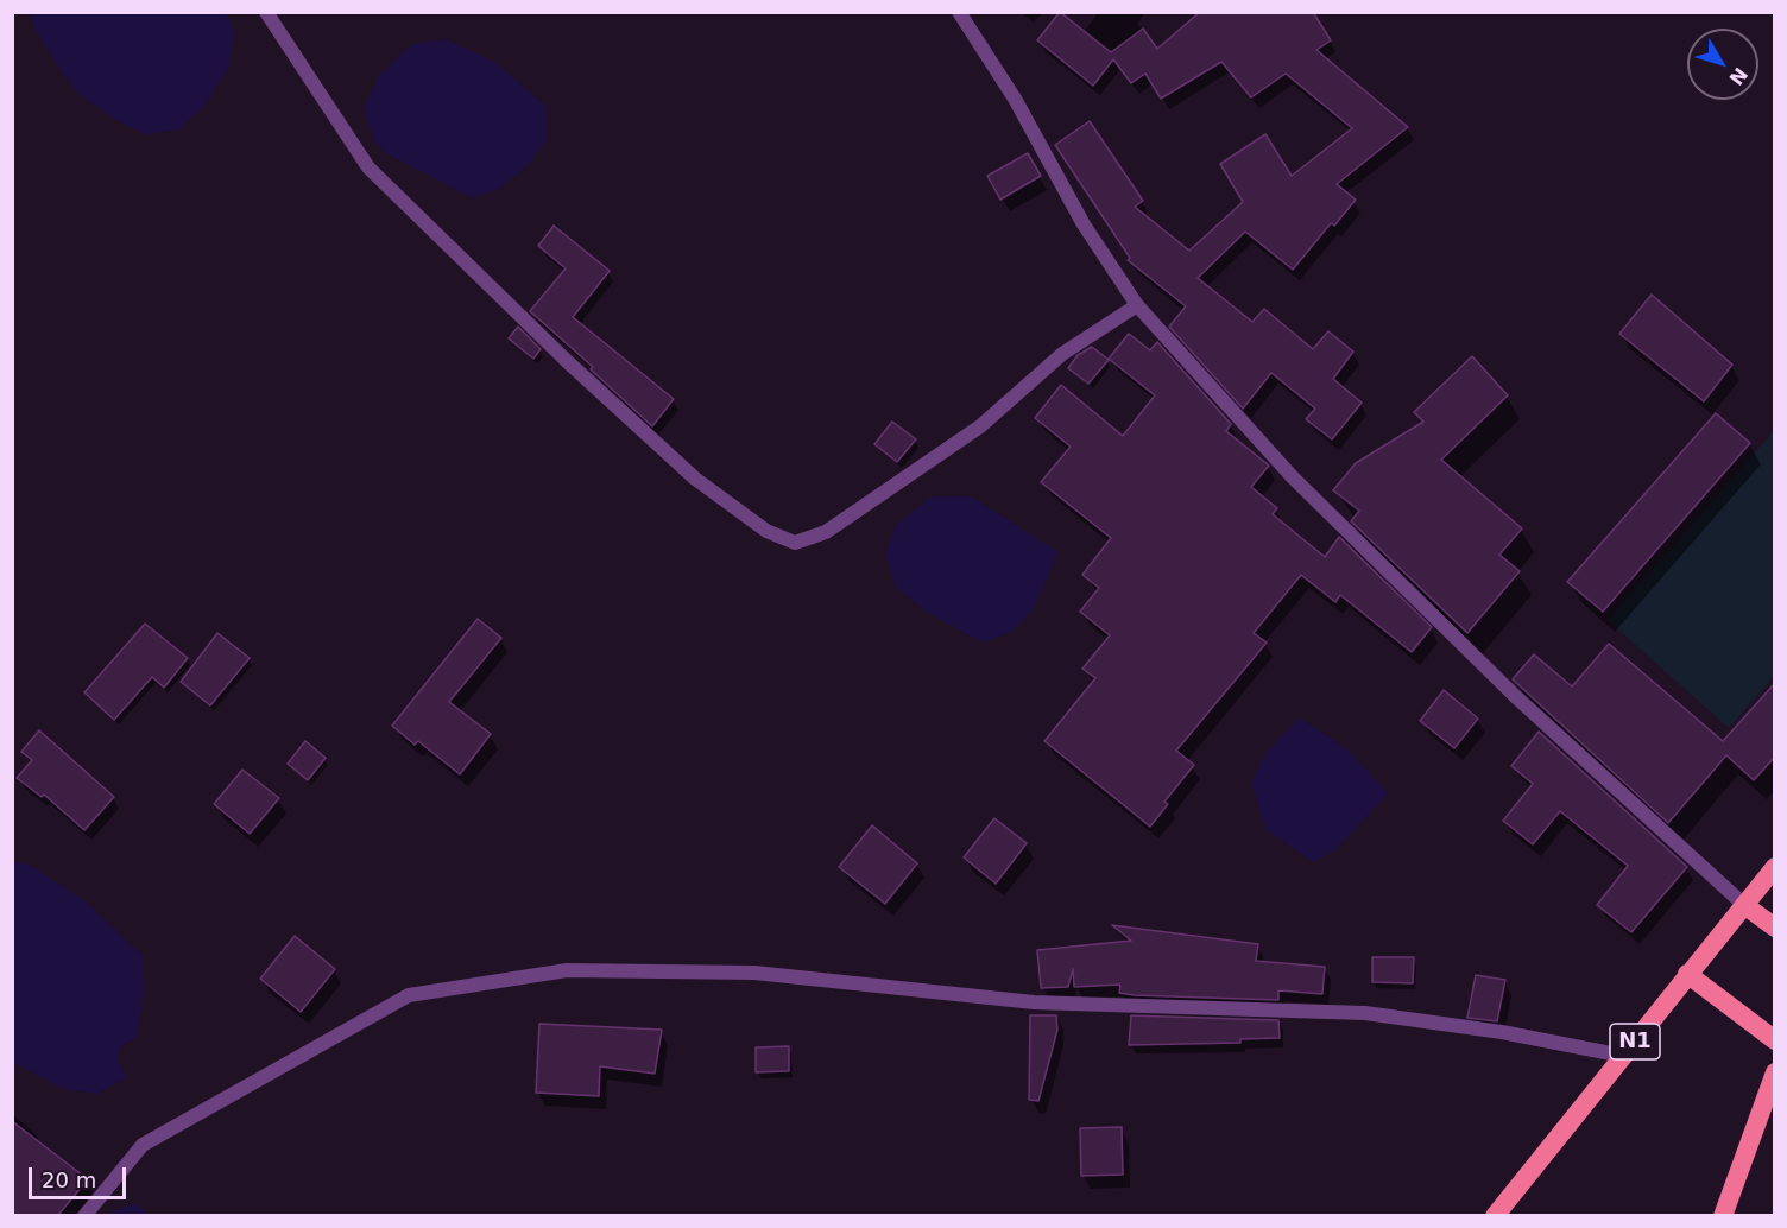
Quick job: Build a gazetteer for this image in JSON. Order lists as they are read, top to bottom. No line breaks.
{"streets":{"highway":["N1"]},"scale_bar":"20 m","north":"bottom right"}
